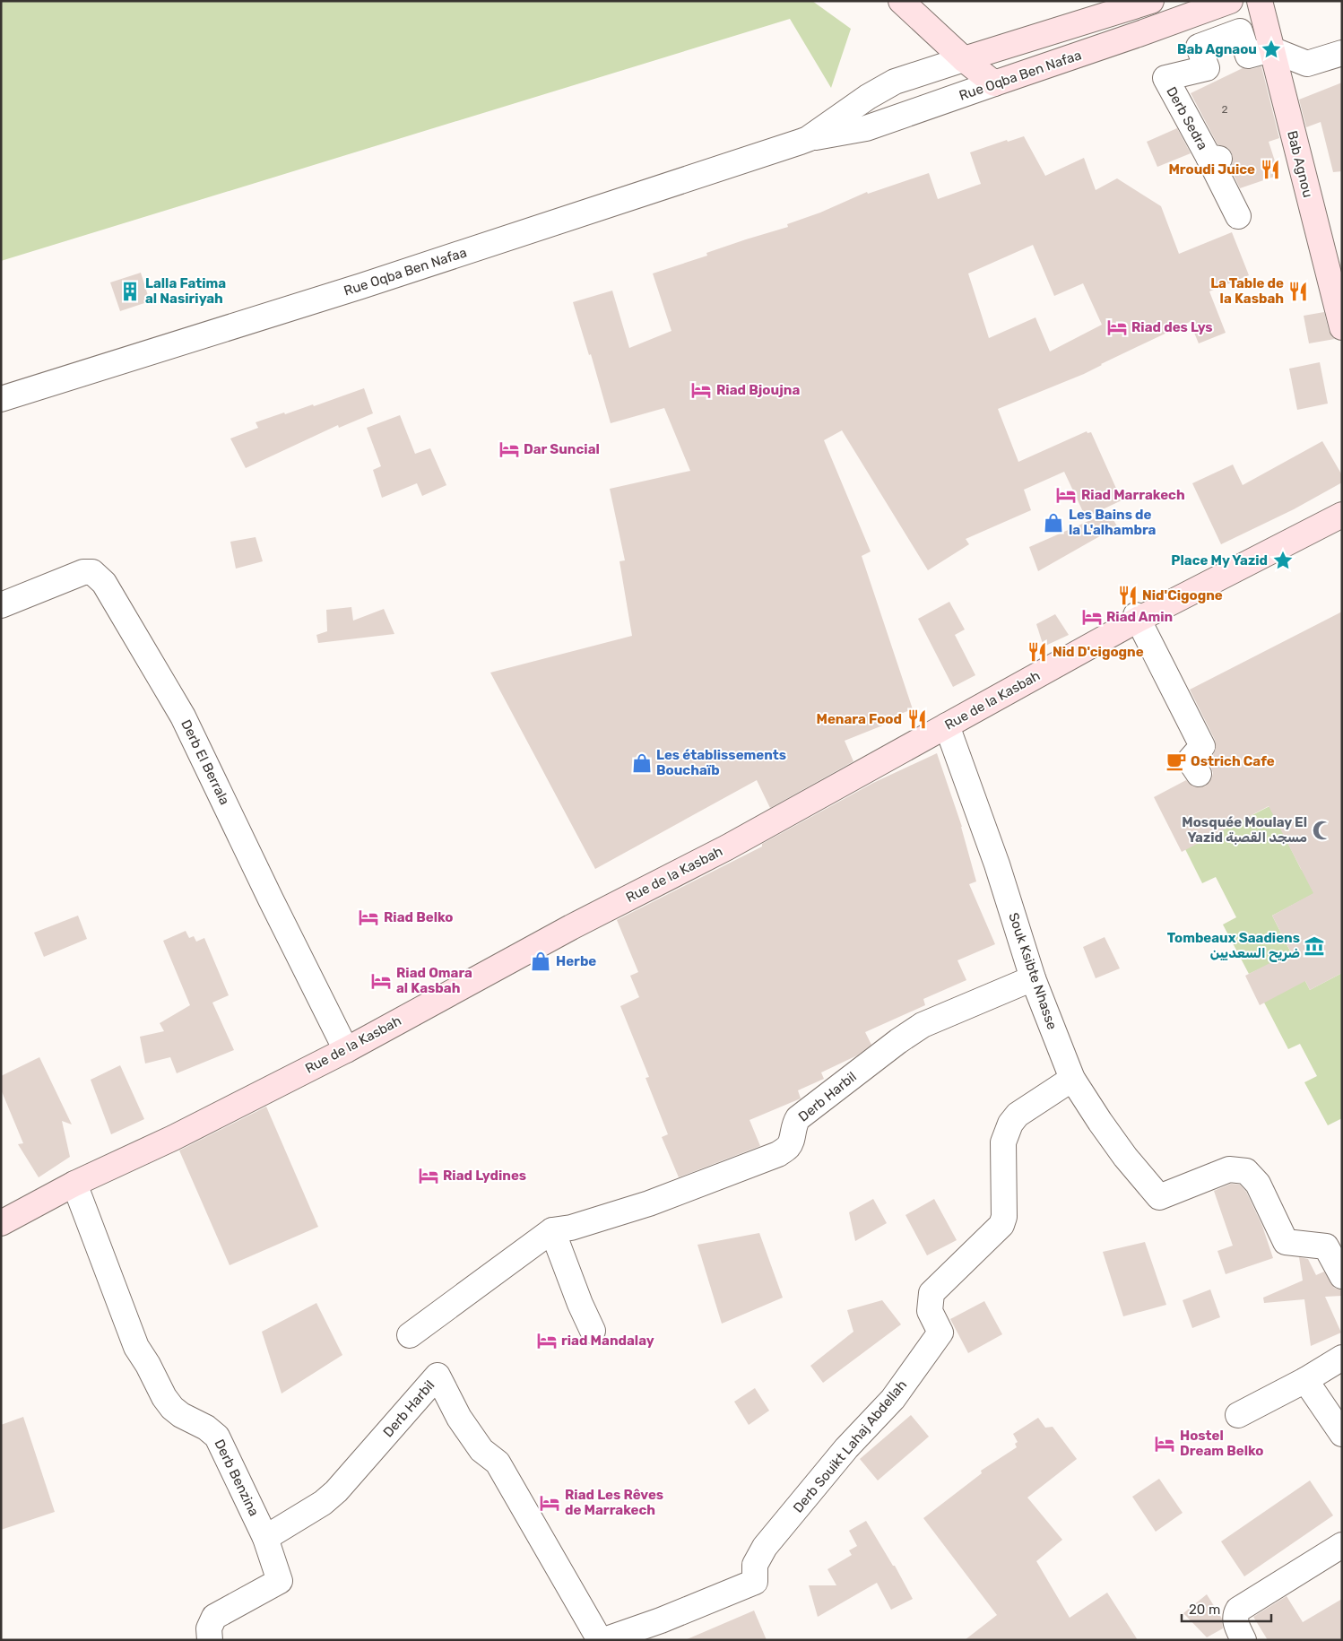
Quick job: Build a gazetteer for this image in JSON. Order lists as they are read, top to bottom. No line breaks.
{"streets":{"street":["Rue Oqba Ben Nafaa","Derb Sedra","Bab Agnou","Rue de la Kasbah","Derb El Berrala","Souk Ksibte Nhasse","Derb Harbil","Derb Souikt Lahaj Abdellah","Derb Benzina"]},"crossings":[["Derb Sedra","Bab Agnou"],["Rue de la Kasbah","Derb El Berrala"],["Rue de la Kasbah","Souk Ksibte Nhasse"],["Rue de la Kasbah","Derb Benzina"],["Souk Ksibte Nhasse","Derb Harbil"],["Souk Ksibte Nhasse","Derb Souikt Lahaj Abdellah"],["Derb Harbil","Derb Benzina"]],"places":{"place":["Bab Agnaou","Place My Yazid"],"restaurant":["Mroudi Juice","La Table de la Kasbah","Nid'Cigogne","Nid D'cigogne","Menara Food"],"building":["Lalla Fatima al Nasiriyah"],"hotel":["Riad des Lys","Riad Bjoujna","Dar Suncial","Riad Marrakech","Riad Amin","Riad Belko","Riad Omara al Kasbah","Riad Lydines","riad Mandalay","Hostel Dream Belko","Riad Les Rêves de Marrakech"],"shop":["Les Bains de la L'alhambra","Les établissements Bouchaïb","Herbe"],"cafe":["Ostrich Cafe"],"mosque":["Mosquée Moulay El Yazid مسجد القصبة"],"museum":["Tombeaux Saadiens ضريح السعديين"]},"house_numbers":["2"],"scale_bar":"20 m"}
